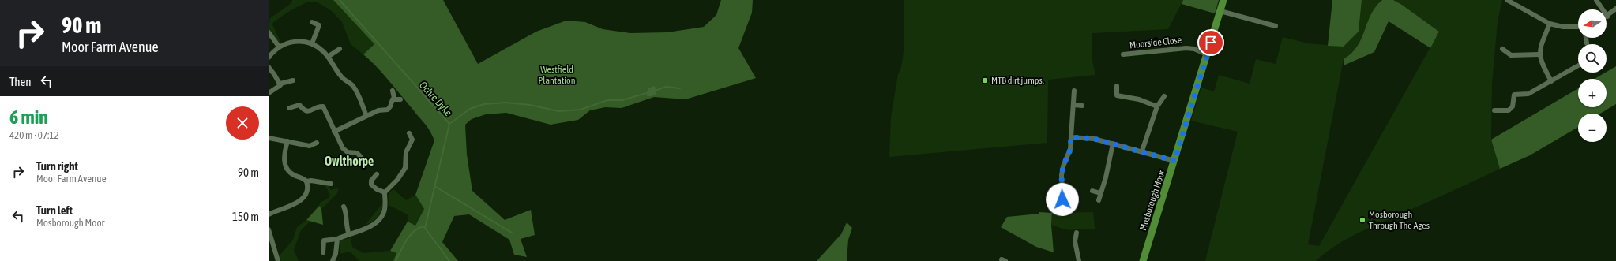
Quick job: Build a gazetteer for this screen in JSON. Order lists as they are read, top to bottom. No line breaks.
{"streets":{"main road":["Mosborough Moor"],"street":["Moorside Close"]},"crossings":[["Moorside Close","Mosborough Moor"]],"districts":["Owlthorpe"],"water":["Ochre Dyke"],"parks":["Westfield Plantation"],"places":["MTB dirt jumps.","Mosborough Through The Ages"],"north":"left","page":{"turn":["90 m","Moor Farm Avenue"],"map_buttons":["+","−"],"then":"Then","heading":["6 min","420 m · 07:12"],"list":[{"name":"Turn right","note":"Moor Farm Avenue","value":"90 m"},{"name":"Turn left","note":"Mosborough Moor","value":"150 m"}]}}
